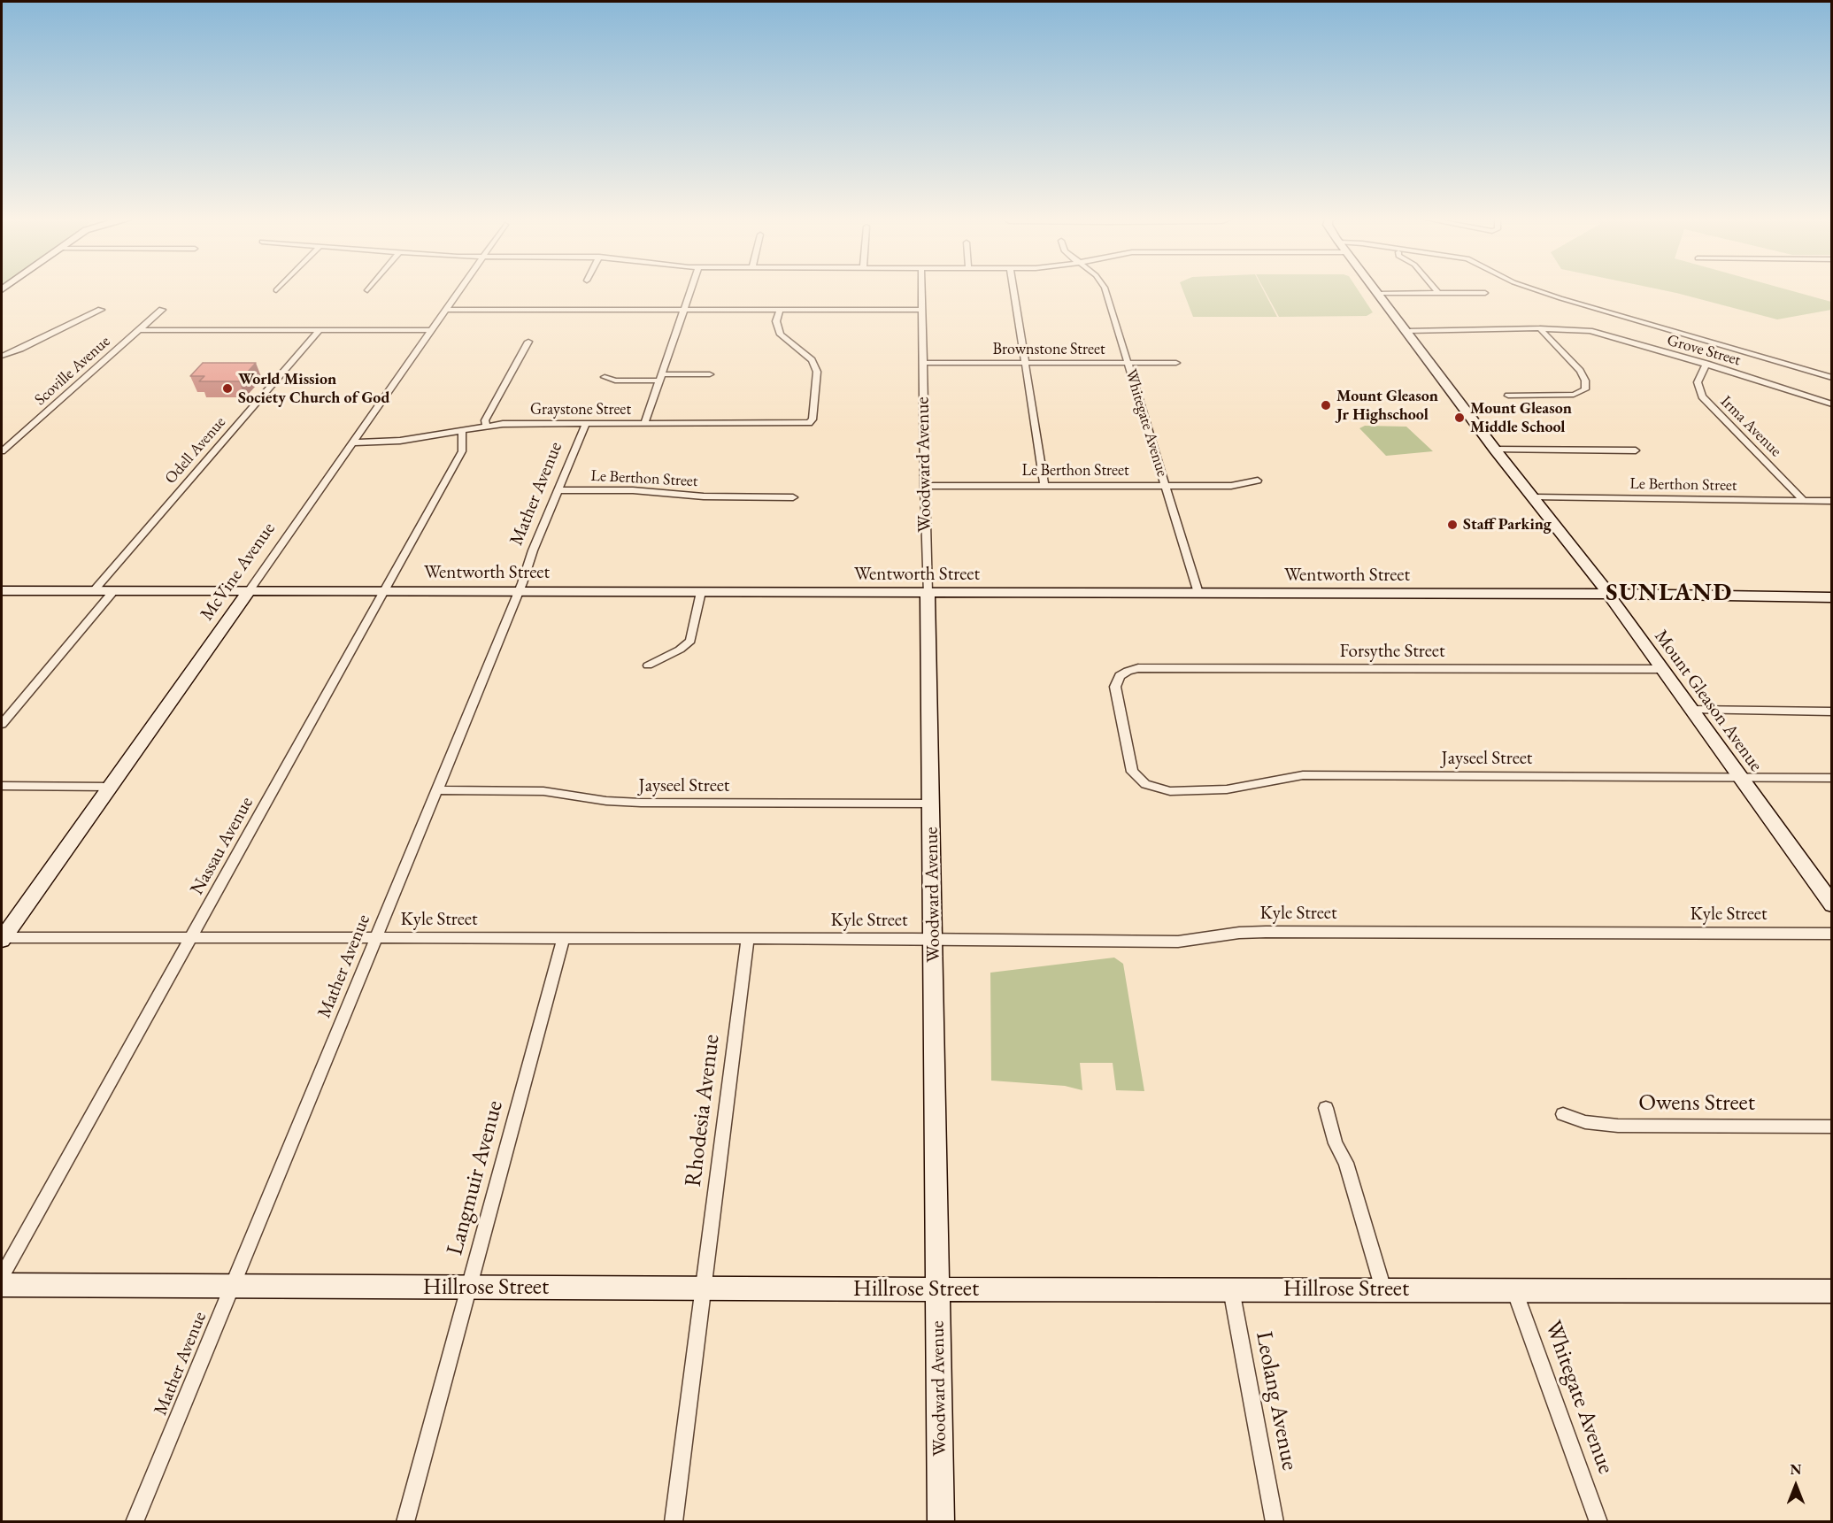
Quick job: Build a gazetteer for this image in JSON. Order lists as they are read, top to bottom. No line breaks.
{"streets":{"street":["Brownstone Street","Grove Street","Scoville Avenue","Graystone Street","Whitegate Avenue","Irma Avenue","Odell Avenue","Woodward Avenue","Le Berthon Street","Mather Avenue","McVine Avenue","Wentworth Street","Forsythe Street","Mount Gleason Avenue","Jayseel Street","Nassau Avenue","Kyle Street","Owens Street","Rhodesia Avenue","Langmuir Avenue","Hillrose Street","Leolang Avenue"]},"crossings":[["Brownstone Street","Whitegate Avenue"],["Brownstone Street","Woodward Avenue"],["Grove Street","Irma Avenue"],["Grove Street","Mount Gleason Avenue"],["Graystone Street","Mather Avenue"],["Graystone Street","McVine Avenue"],["Graystone Street","Nassau Avenue"],["Whitegate Avenue","Le Berthon Street"],["Whitegate Avenue","Wentworth Street"],["Whitegate Avenue","Hillrose Street"],["Irma Avenue","Le Berthon Street"],["Odell Avenue","Wentworth Street"],["Woodward Avenue","Le Berthon Street"],["Woodward Avenue","Wentworth Street"],["Woodward Avenue","Jayseel Street"],["Woodward Avenue","Kyle Street"],["Woodward Avenue","Hillrose Street"],["Le Berthon Street","Mather Avenue"],["Le Berthon Street","Mount Gleason Avenue"],["Mather Avenue","Wentworth Street"],["Mather Avenue","Jayseel Street"],["Mather Avenue","Kyle Street"],["Mather Avenue","Hillrose Street"],["McVine Avenue","Wentworth Street"],["McVine Avenue","Kyle Street"],["Wentworth Street","Mount Gleason Avenue"],["Wentworth Street","Nassau Avenue"],["Forsythe Street","Mount Gleason Avenue"],["Forsythe Street","Jayseel Street"],["Mount Gleason Avenue","Jayseel Street"],["Nassau Avenue","Kyle Street"],["Kyle Street","Rhodesia Avenue"],["Kyle Street","Langmuir Avenue"],["Rhodesia Avenue","Hillrose Street"],["Langmuir Avenue","Hillrose Street"],["Hillrose Street","Leolang Avenue"]],"districts":["SUNLAND"],"places":["World Mission Society Church of God","Mount Gleason Jr Highschool","Mount Gleason Middle School","Staff Parking"],"north":"top"}
